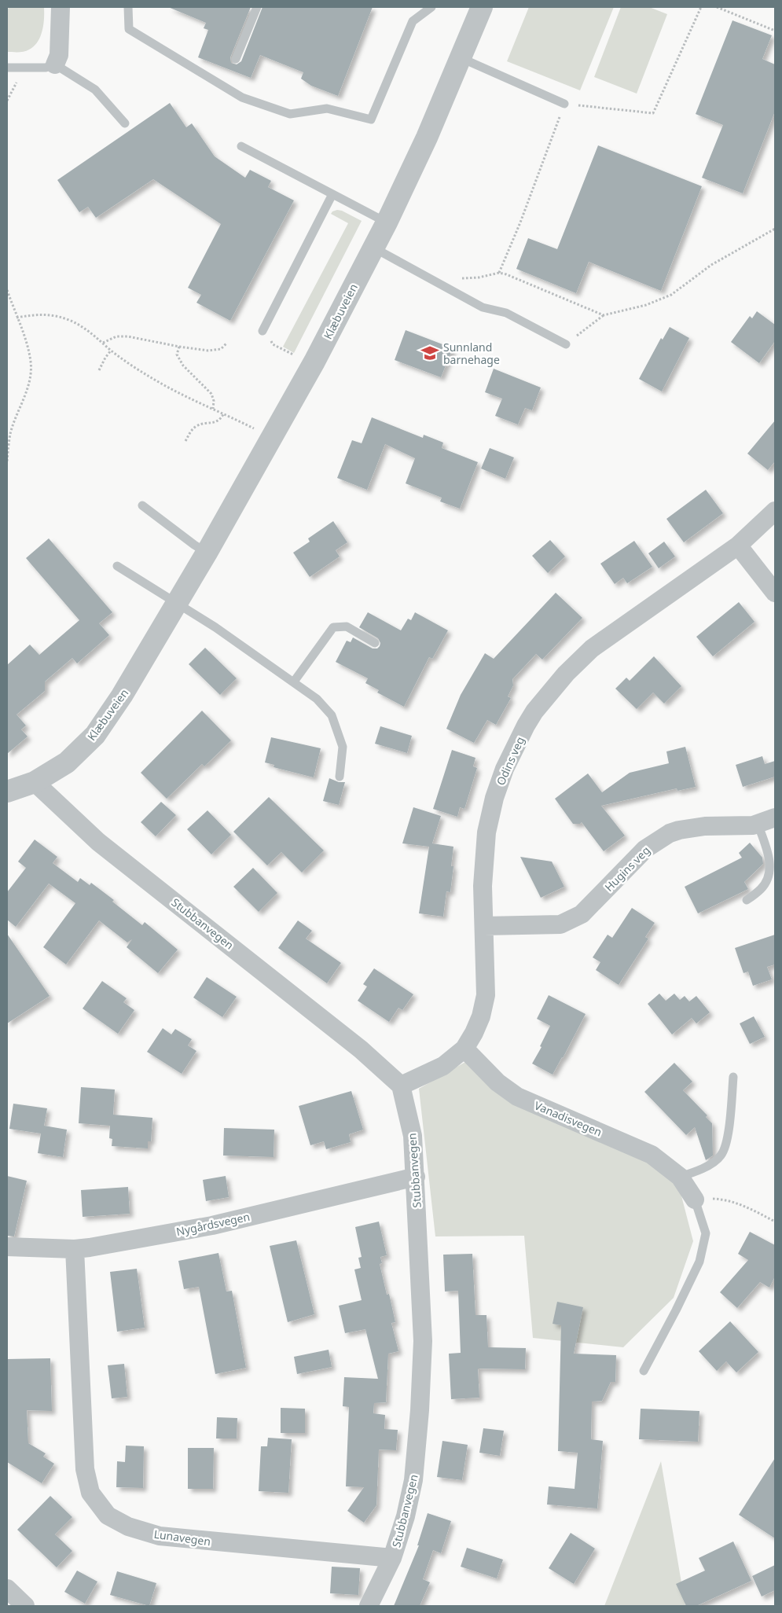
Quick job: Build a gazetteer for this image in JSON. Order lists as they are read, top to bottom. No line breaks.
{"streets":{"street":["Klæbuveien","Odins veg","Hugins veg","Stubbanvegen","Vanadisvegen","Nygårdsvegen","Lunavegen"]},"crossings":[["Klæbuveien","Stubbanvegen"],["Odins veg","Hugins veg"],["Odins veg","Stubbanvegen"],["Odins veg","Vanadisvegen"],["Stubbanvegen","Nygårdsvegen"],["Stubbanvegen","Lunavegen"],["Nygårdsvegen","Lunavegen"]],"places":{"school or university":["Sunnland barnehage"]}}
